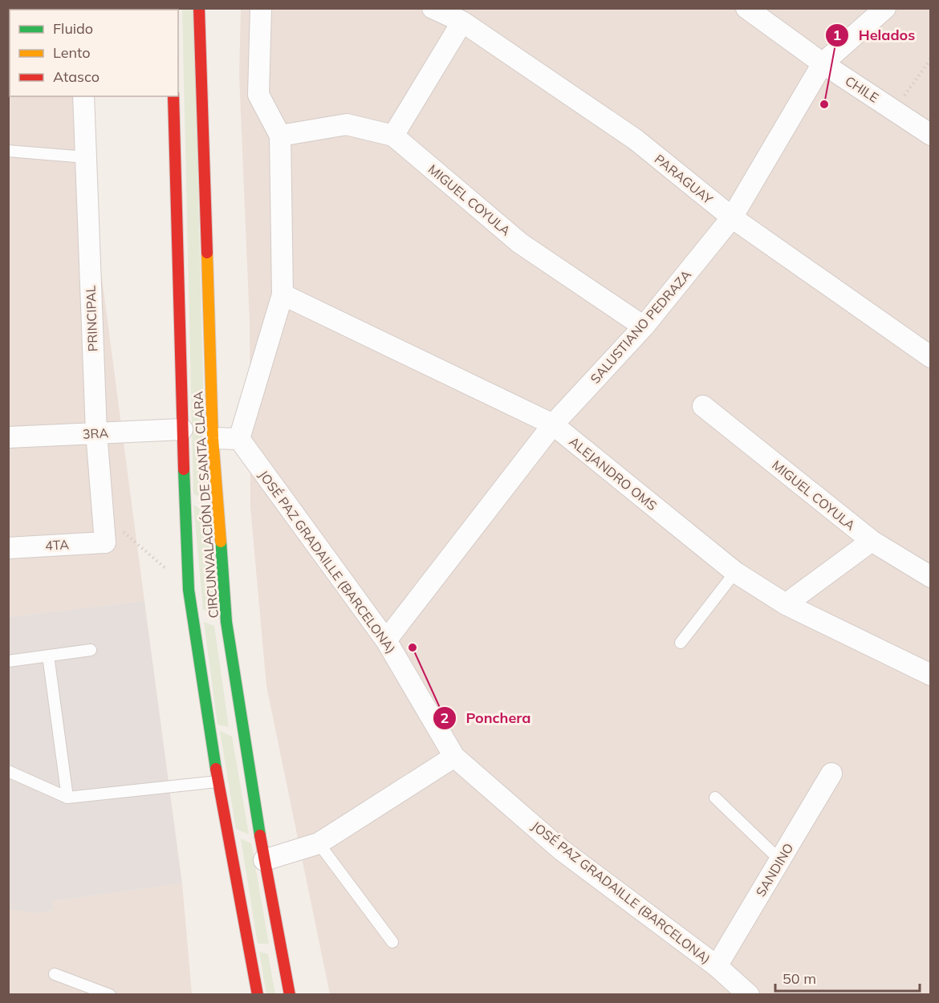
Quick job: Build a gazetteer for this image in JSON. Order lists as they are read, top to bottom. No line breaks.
{"streets":{"highway":["CIRCUNVALACIÓN DE SANTA CLARA"],"street":["CHILE","PARAGUAY","MIGUEL COYULA","PRINCIPAL","SALUSTIANO PEDRAZA","3RA","ALEJANDRO OMS","4TA","JOSÉ PAZ GRADAILLE (BARCELONA)","SANDINO"]},"crossings":[["CHILE","SALUSTIANO PEDRAZA"],["PARAGUAY","SALUSTIANO PEDRAZA"],["MIGUEL COYULA","SALUSTIANO PEDRAZA"],["PRINCIPAL","3RA"],["PRINCIPAL","4TA"],["SALUSTIANO PEDRAZA","ALEJANDRO OMS"],["SALUSTIANO PEDRAZA","JOSÉ PAZ GRADAILLE (BARCELONA)"],["3RA","CIRCUNVALACIÓN DE SANTA CLARA"],["JOSÉ PAZ GRADAILLE (BARCELONA)","SANDINO"]],"places":["Helados","Ponchera"],"legend":["Fluido","Lento","Atasco"],"scale_bar":"50 m"}
